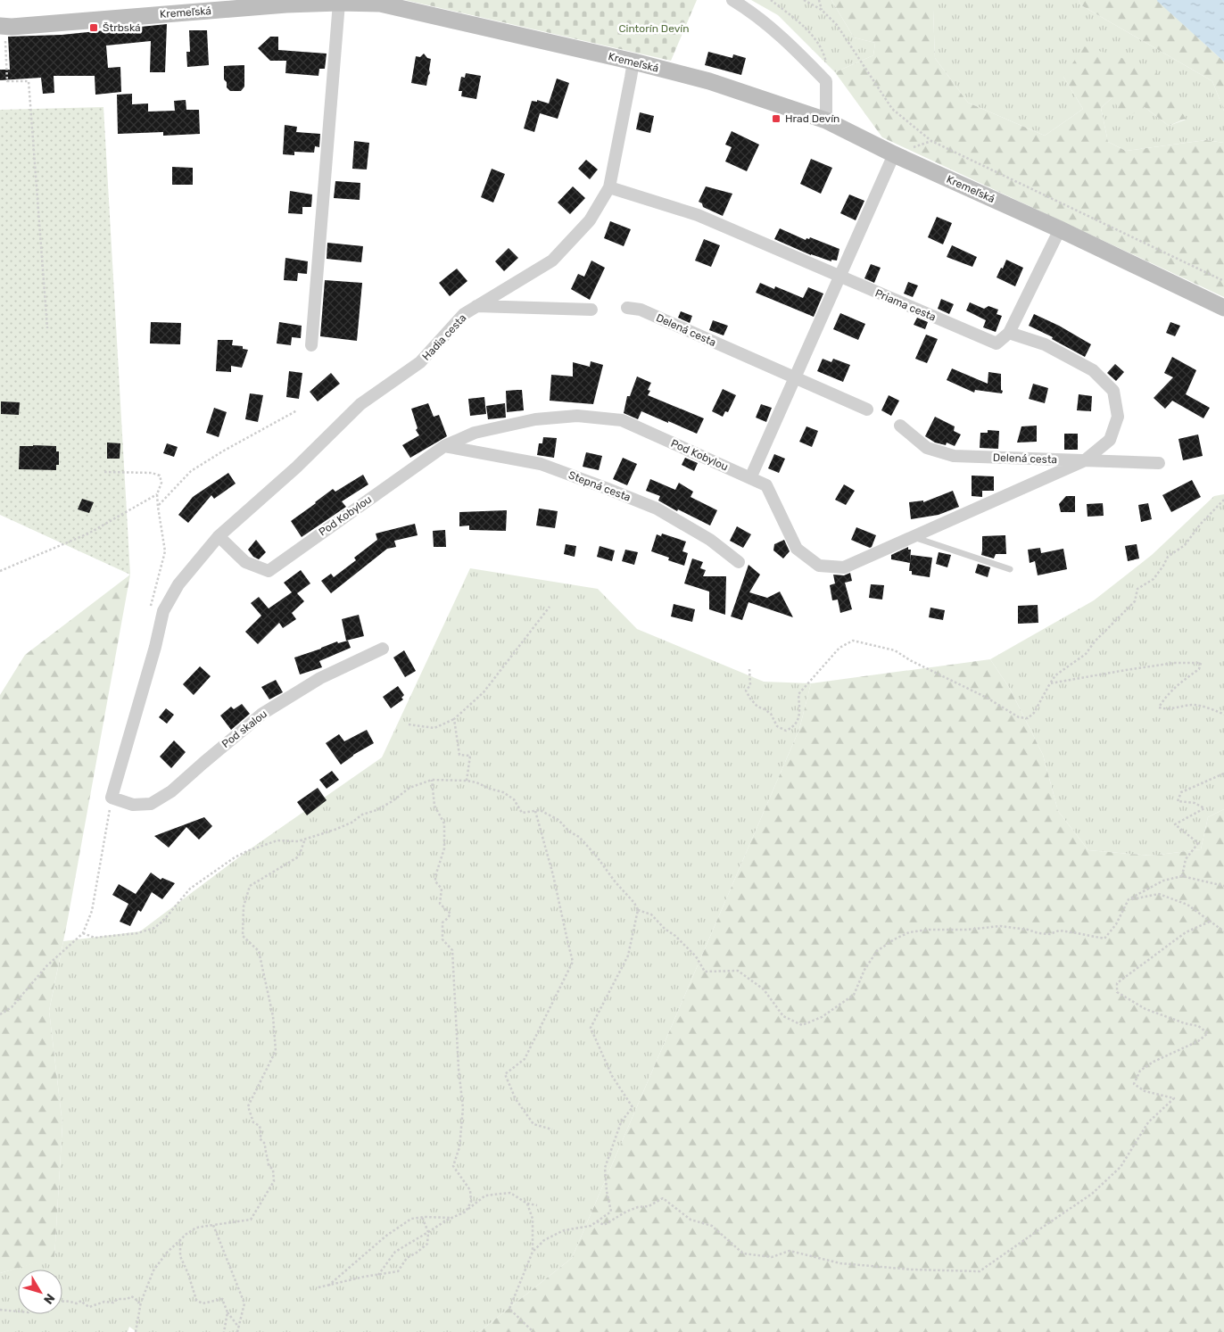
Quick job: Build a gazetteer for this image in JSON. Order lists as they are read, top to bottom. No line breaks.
{"streets":{"street":["Kremeľská","Priama cesta","Delená cesta","Hadia cesta","Pod Kobylou","Stepná cesta","Pod skalou"]},"crossings":[["Kremeľská","Hadia cesta"],["Priama cesta","Hadia cesta"],["Delená cesta","Pod Kobylou"],["Hadia cesta","Pod Kobylou"],["Pod Kobylou","Stepná cesta"]],"parks":["Cintorín Devín"],"places":{"transit":["Štrbská","Hrad Devín"]},"north":"bottom right"}
